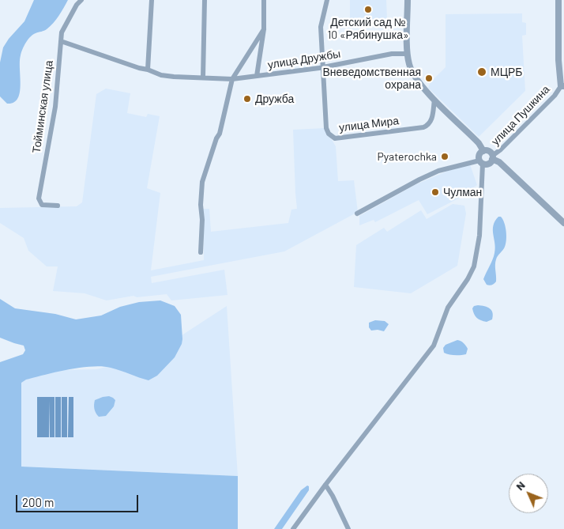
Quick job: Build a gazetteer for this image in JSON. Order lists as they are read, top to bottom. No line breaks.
{"streets":{"street":["улица Дружбы","Тойминская улица","улица Пушкина","улица Мира"]},"crossings":[["улица Дружбы","Тойминская улица"],["улица Дружбы","улица Мира"]],"places":["Детский сад № 10 «Рябинушка»","МЦРБ","Вневедомственная охрана","Дружба","Pyaterochka","Чулман"],"scale_bar":"200 m","north":"top left"}
